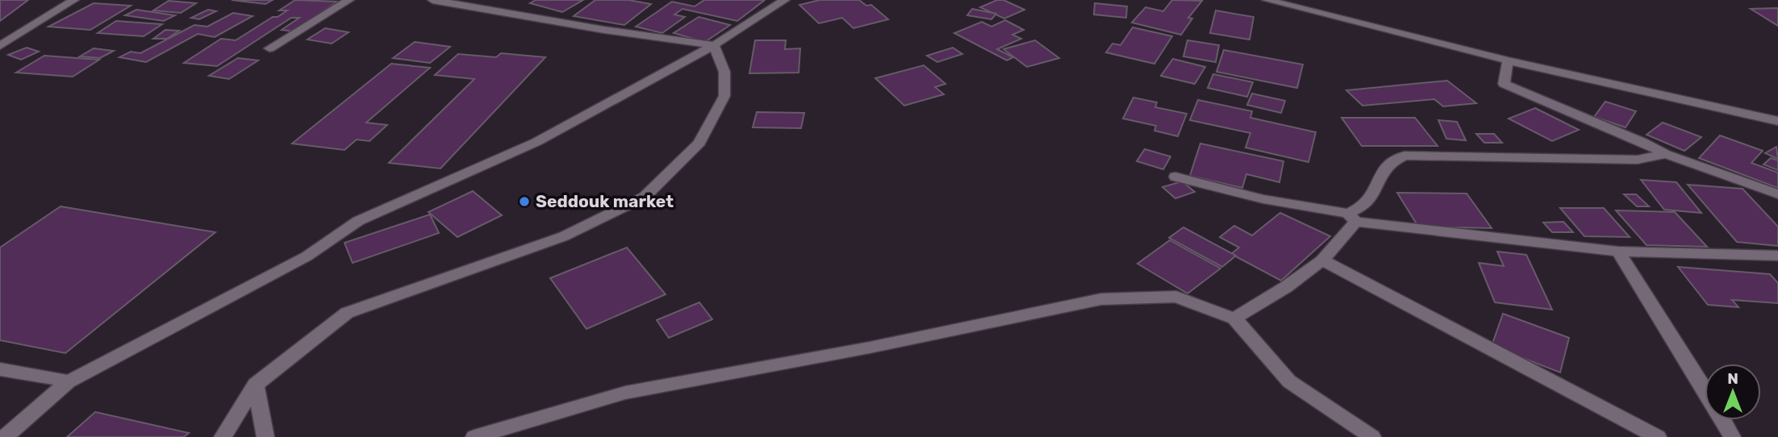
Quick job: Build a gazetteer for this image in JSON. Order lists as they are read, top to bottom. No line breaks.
{"places":["Seddouk market"],"north":"top"}
